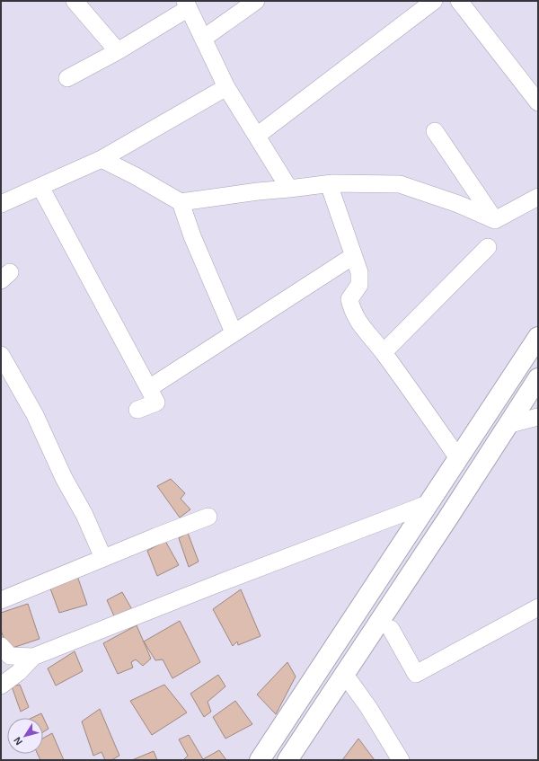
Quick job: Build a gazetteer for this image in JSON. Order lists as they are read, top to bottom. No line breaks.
{"north":"bottom left"}
